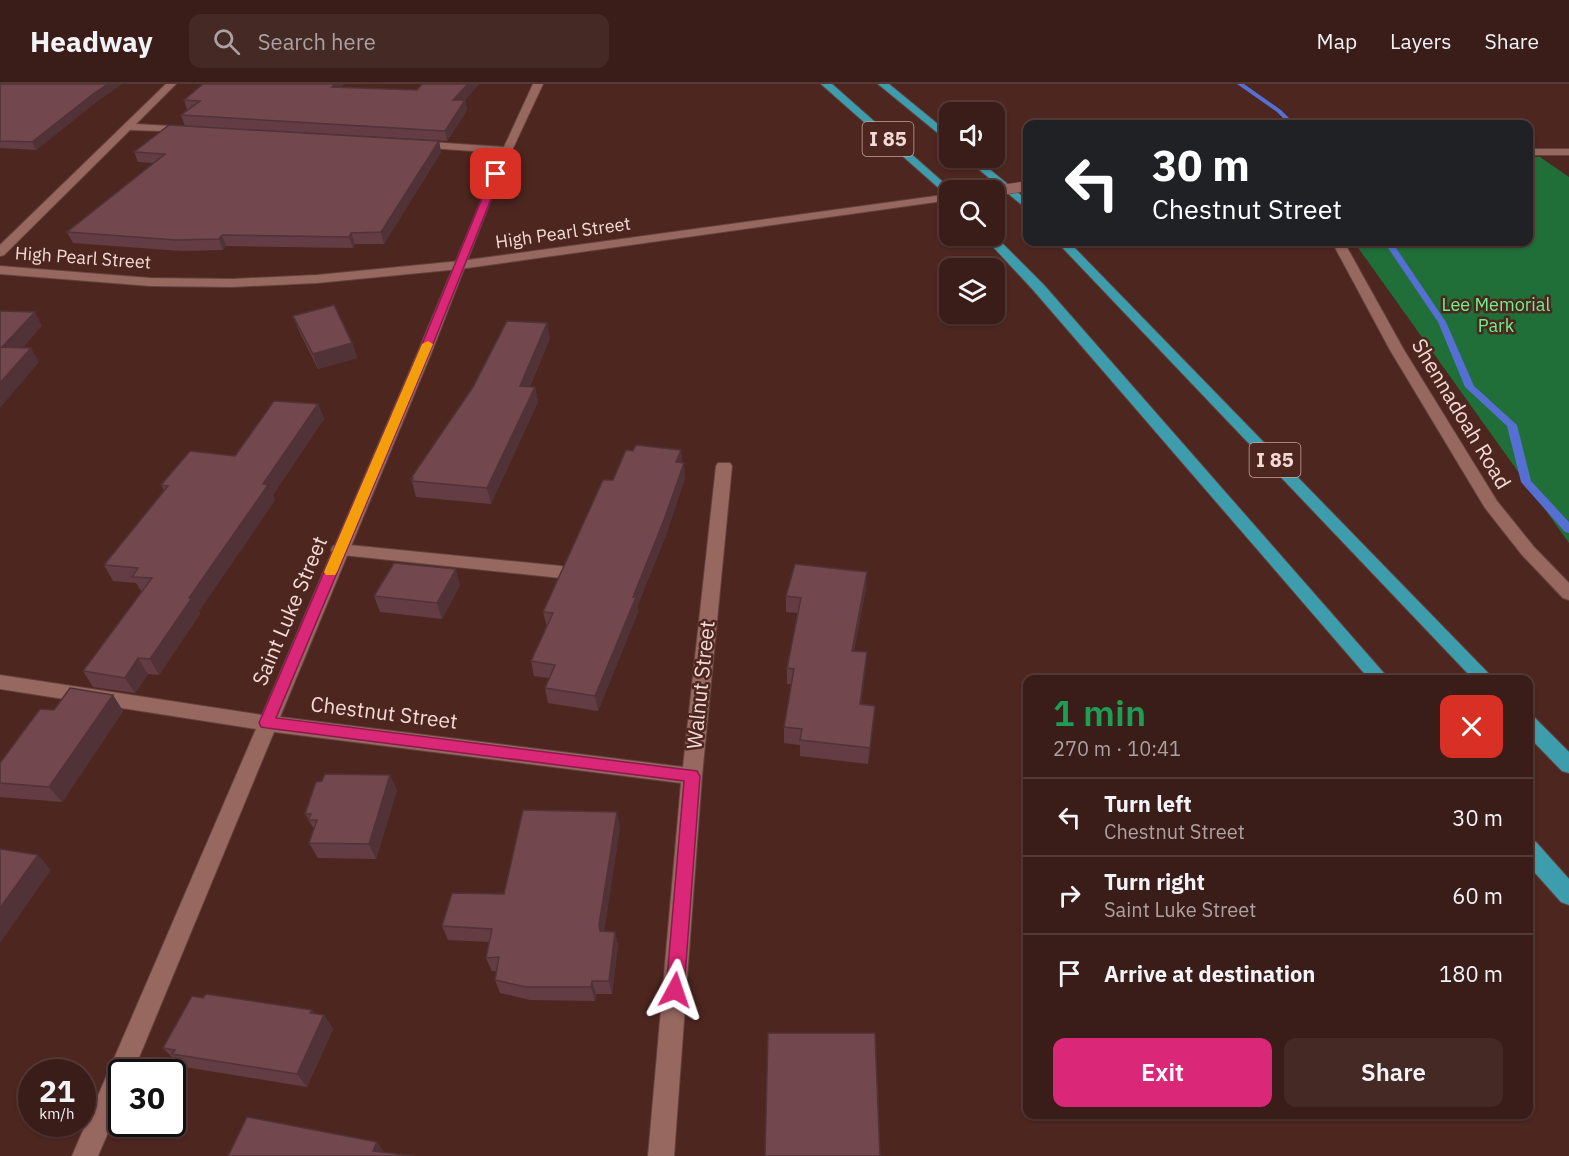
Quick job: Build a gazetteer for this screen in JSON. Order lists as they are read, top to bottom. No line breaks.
{"streets":{"highway":["I 85"],"street":["High Pearl Street","Shennadoah Road","Saint Luke Street","Walnut Street","Chestnut Street"]},"crossings":[["High Pearl Street","Saint Luke Street"],["Saint Luke Street","Chestnut Street"],["Walnut Street","Chestnut Street"]],"parks":["Lee Memorial Park"],"page":{"header":"Headway","search":"Search here","nav":["Map","Layers","Share"],"turn":["30 m","Chestnut Street"],"heading":["1 min","270 m · 10:41"],"list":[{"name":"Turn left","note":"Chestnut Street","value":"30 m"},{"name":"Turn right","note":"Saint Luke Street","value":"60 m"},{"name":"Arrive at destination","value":"180 m"}],"buttons":["Exit","Share"],"speed":"21 km/h","limit":"30"}}
